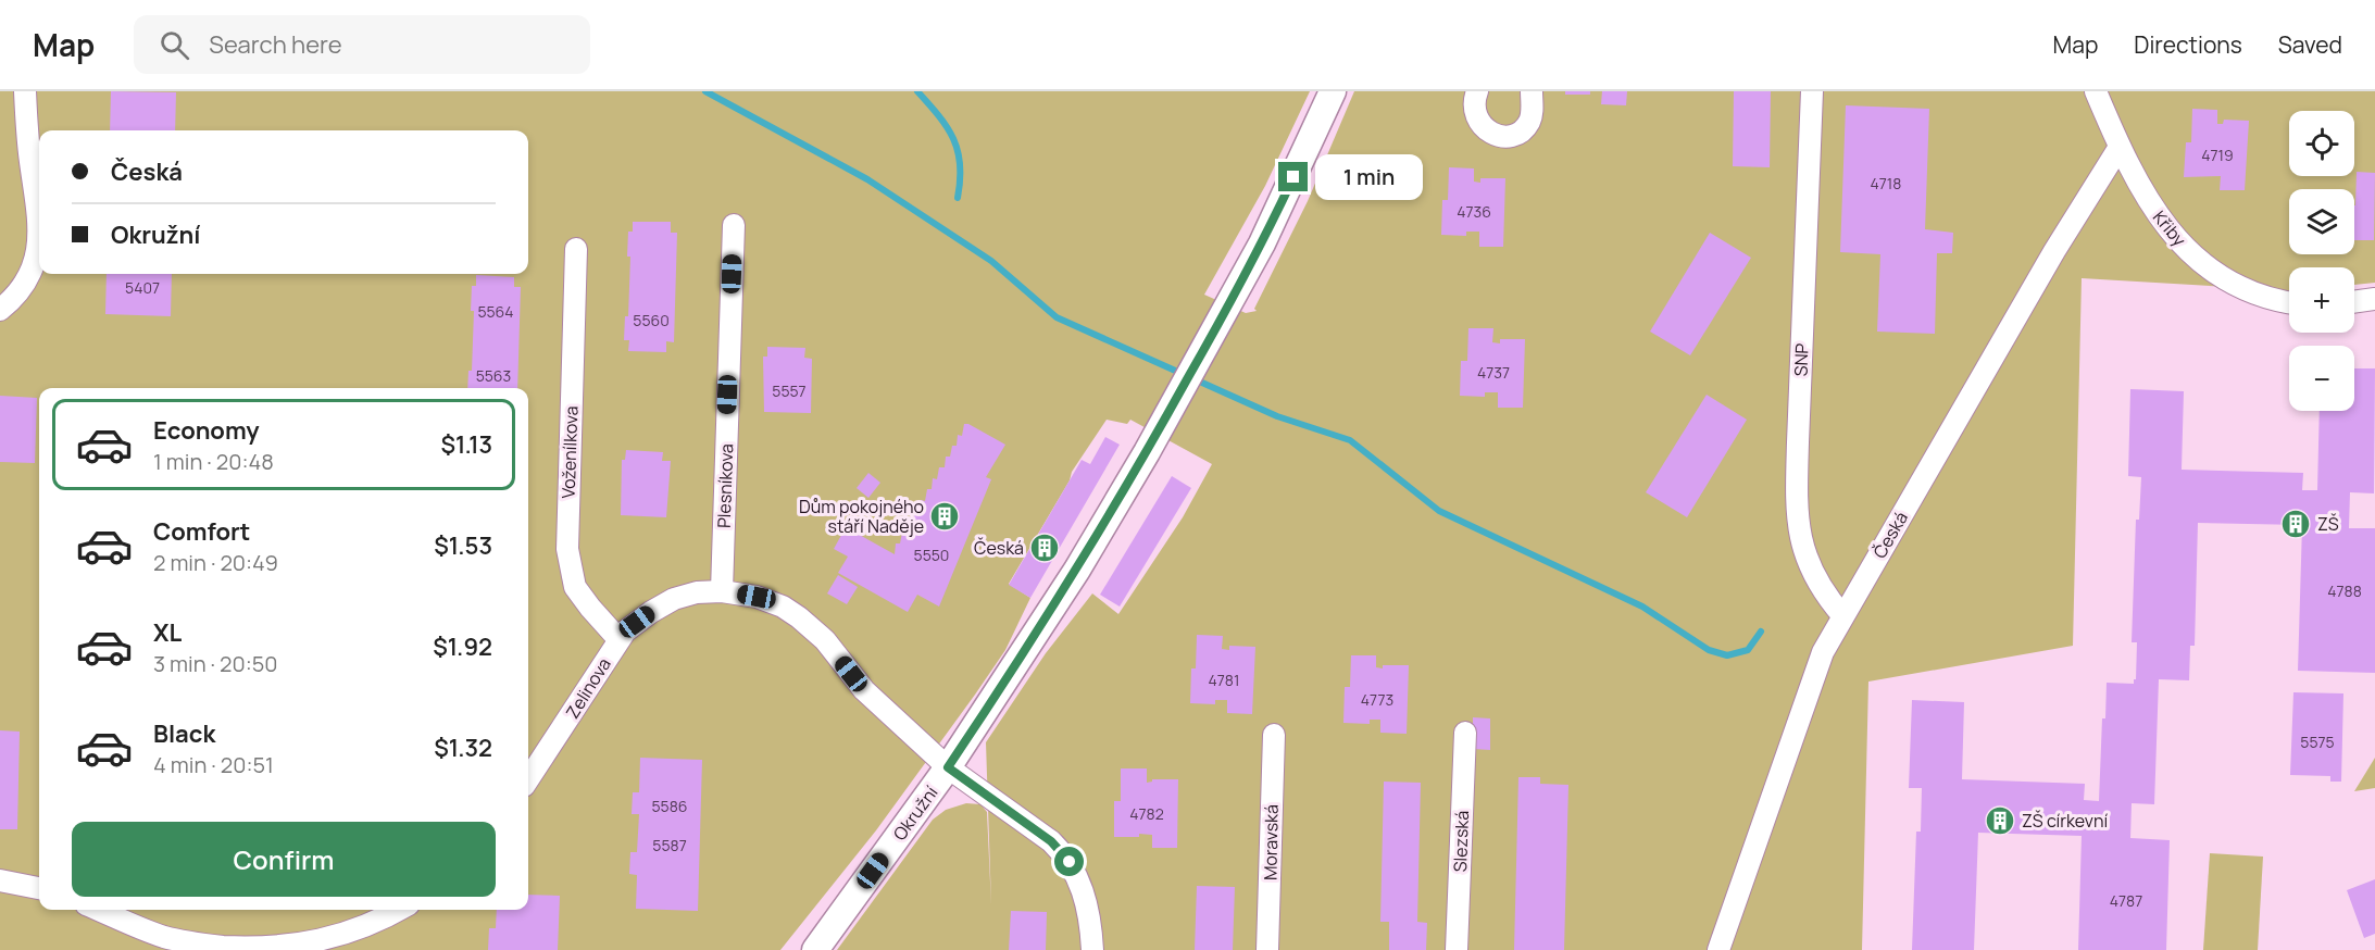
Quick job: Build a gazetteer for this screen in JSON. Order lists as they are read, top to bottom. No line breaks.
{"streets":{"street":["Křiby","SNP","Voženílkova","Plesníkova","Česká","Zelinova","Okružní","Slezská","Moravská"]},"crossings":[["Křiby","Česká"],["SNP","Česká"],["Voženílkova","Zelinova"],["Plesníkova","Zelinova"],["Zelinova","Okružní"]],"places":{"building":["Dům pokojného stáří Naděje","ZŠ","Česká","ZŠ církevní"]},"house_numbers":["4719","4718","4736","5407","5564","5560","4737","5563","5557","5550","4788","4781","4773","5575","5586","4782","5587","4787"],"page":{"header":"Map","search":"Search here","nav":["Map","Directions","Saved"],"map_buttons":["+","−"],"banner":["Česká","Okružní"],"bubble":"1 min","list":[{"name":"Economy","note":"1 min · 20:48","value":"$1.13"},{"name":"Comfort","note":"2 min · 20:49","value":"$1.53"},{"name":"XL","note":"3 min · 20:50","value":"$1.92"},{"name":"Black","note":"4 min · 20:51","value":"$1.32"}],"buttons":"Confirm"}}
